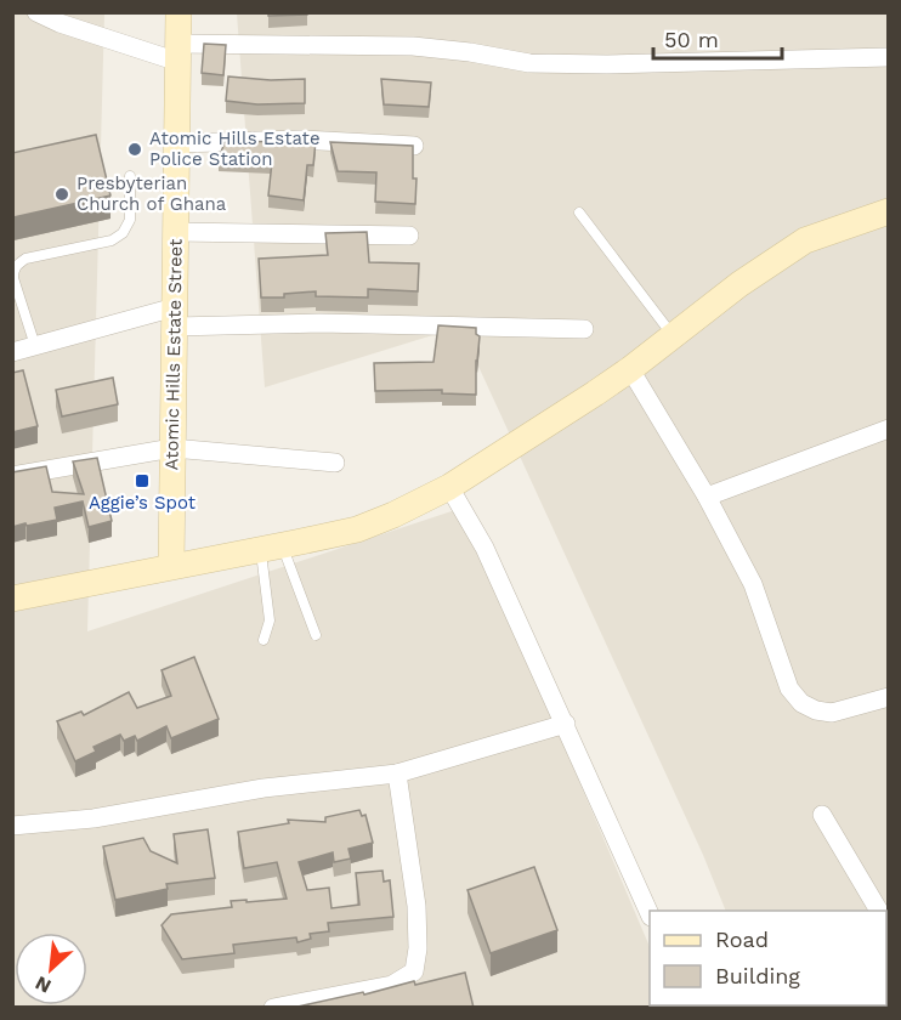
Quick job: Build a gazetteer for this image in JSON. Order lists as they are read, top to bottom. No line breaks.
{"streets":{"street":["Atomic Hills Estate Street"]},"places":{"other":["Atomic Hills Estate Police Station","Presbyterian Church of Ghana"],"transit":["Aggie’s Spot"]},"legend":["Road","Building"],"scale_bar":"50 m","north":"bottom left"}
